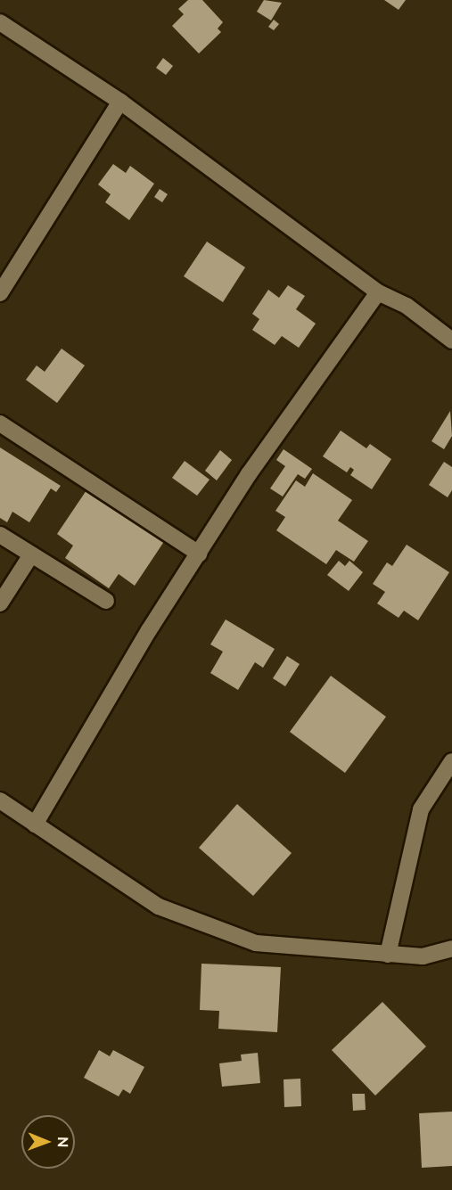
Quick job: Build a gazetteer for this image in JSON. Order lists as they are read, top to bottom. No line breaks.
{"north":"right"}
